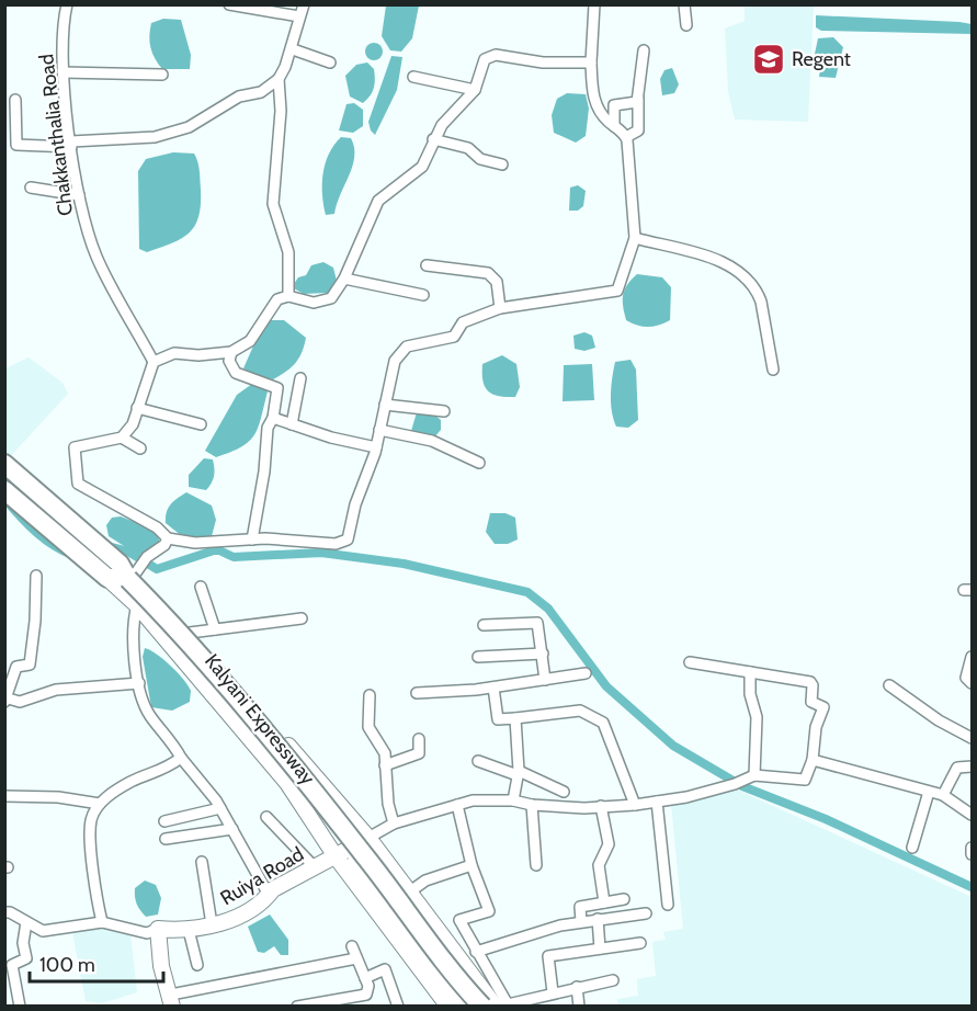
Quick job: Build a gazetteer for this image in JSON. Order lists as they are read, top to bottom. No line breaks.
{"streets":{"highway":["Kalyani Expressway"],"street":["Chakkanthalia Road","Ruiya Road"]},"crossings":[["Kalyani Expressway","Ruiya Road"]],"places":{"school or university":["Regent"]},"scale_bar":"100 m"}
